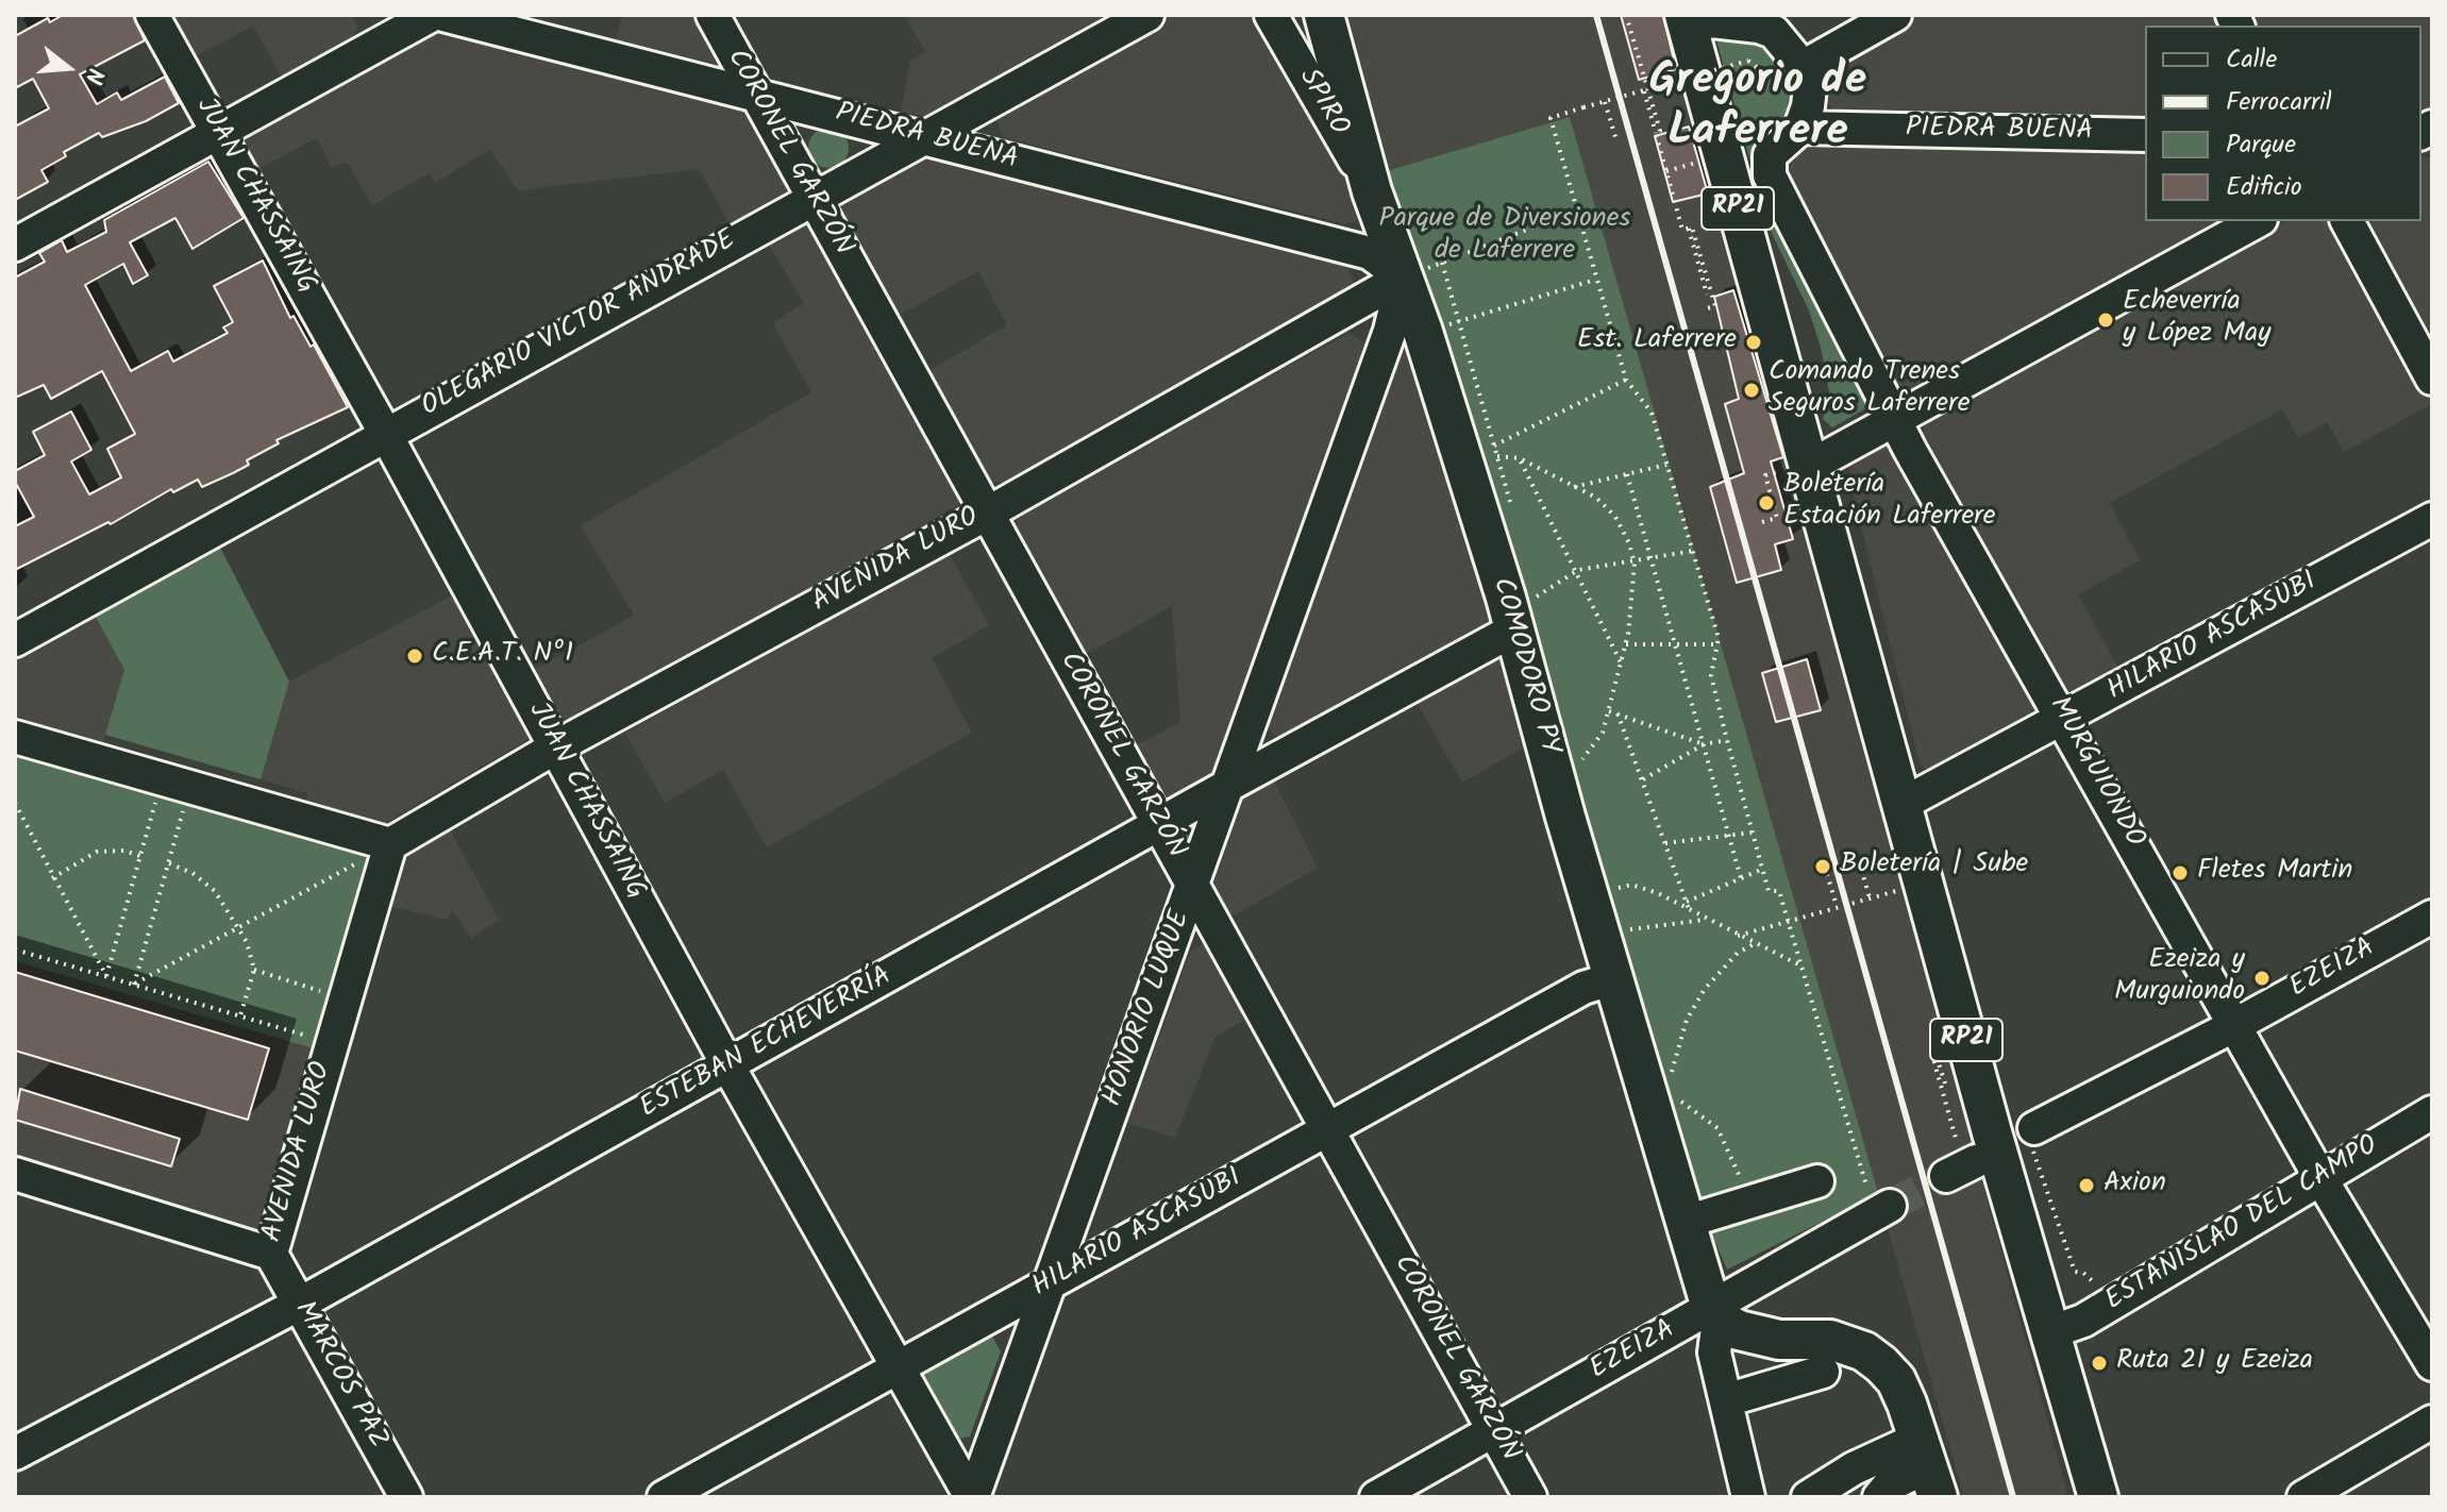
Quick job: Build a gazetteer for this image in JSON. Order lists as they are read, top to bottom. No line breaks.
{"streets":{"main road":["RP21","COMODORO PY"],"street":["SPIRO","PIEDRA BUENA","CORONEL GARZÓN","JUAN CHASSAING","OLEGARIO VICTOR ANDRADE","AVENIDA LURO","HILARIO ASCASUBI","MURGUIONDO","EZEIZA","HONORIO LUQUE","ESTEBAN ECHEVERRÍA","ESTANISLAO DEL CAMPO","MARCOS PAZ"]},"crossings":[["SPIRO","COMODORO PY"],["PIEDRA BUENA","CORONEL GARZÓN"],["PIEDRA BUENA","OLEGARIO VICTOR ANDRADE"],["PIEDRA BUENA","AVENIDA LURO"],["PIEDRA BUENA","COMODORO PY"],["PIEDRA BUENA","MURGUIONDO"],["PIEDRA BUENA","HONORIO LUQUE"],["CORONEL GARZÓN","OLEGARIO VICTOR ANDRADE"],["CORONEL GARZÓN","AVENIDA LURO"],["CORONEL GARZÓN","HILARIO ASCASUBI"],["CORONEL GARZÓN","EZEIZA"],["CORONEL GARZÓN","HONORIO LUQUE"],["CORONEL GARZÓN","ESTEBAN ECHEVERRÍA"],["JUAN CHASSAING","OLEGARIO VICTOR ANDRADE"],["JUAN CHASSAING","AVENIDA LURO"],["JUAN CHASSAING","HILARIO ASCASUBI"],["JUAN CHASSAING","HONORIO LUQUE"],["JUAN CHASSAING","ESTEBAN ECHEVERRÍA"],["RP21","HILARIO ASCASUBI"],["RP21","EZEIZA"],["RP21","ESTANISLAO DEL CAMPO"],["AVENIDA LURO","COMODORO PY"],["AVENIDA LURO","HONORIO LUQUE"],["AVENIDA LURO","MARCOS PAZ"],["HILARIO ASCASUBI","COMODORO PY"],["HILARIO ASCASUBI","MURGUIONDO"],["HILARIO ASCASUBI","HONORIO LUQUE"],["COMODORO PY","EZEIZA"],["COMODORO PY","HONORIO LUQUE"],["COMODORO PY","ESTEBAN ECHEVERRÍA"],["MURGUIONDO","EZEIZA"],["MURGUIONDO","ESTANISLAO DEL CAMPO"],["HONORIO LUQUE","ESTEBAN ECHEVERRÍA"],["ESTEBAN ECHEVERRÍA","MARCOS PAZ"]],"districts":["Gregorio de Laferrere"],"parks":["Parque de Diversiones de Laferrere"],"places":["Echeverría y López May","Est. Laferrere","Comando Trenes Seguros Laferrere","Boletería Estación Laferrere","C.E.A.T. Nº1","Boletería | Sube","Fletes Martin","Ezeiza y Murguiondo","Axion","Ruta 21 y Ezeiza"],"legend":["Calle","Ferrocarril","Parque","Edificio"],"north":"right"}
